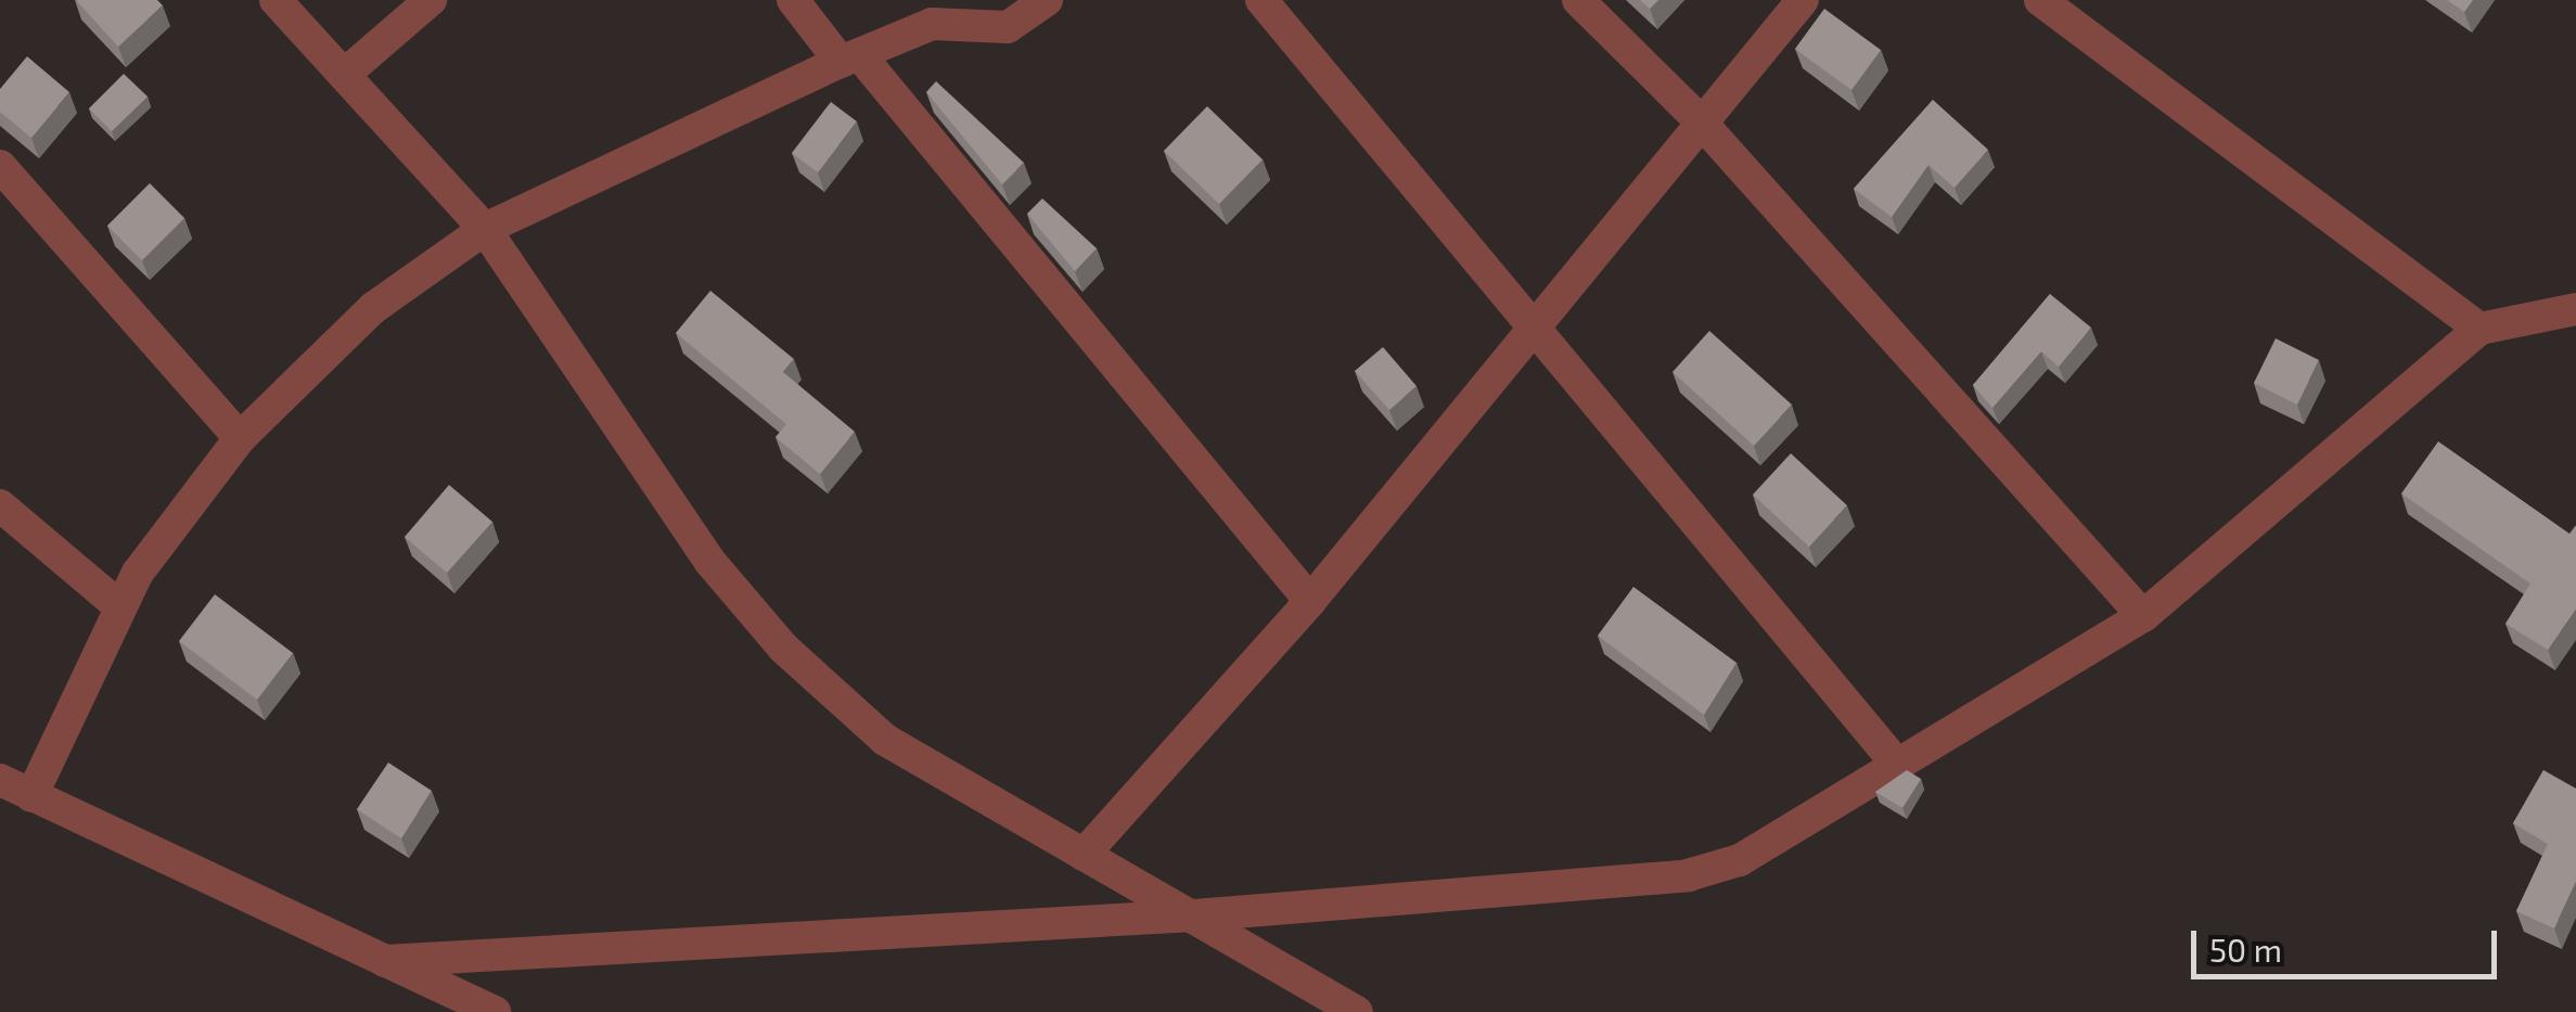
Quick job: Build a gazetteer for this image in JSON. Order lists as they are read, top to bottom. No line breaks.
{"scale_bar":"50 m"}
